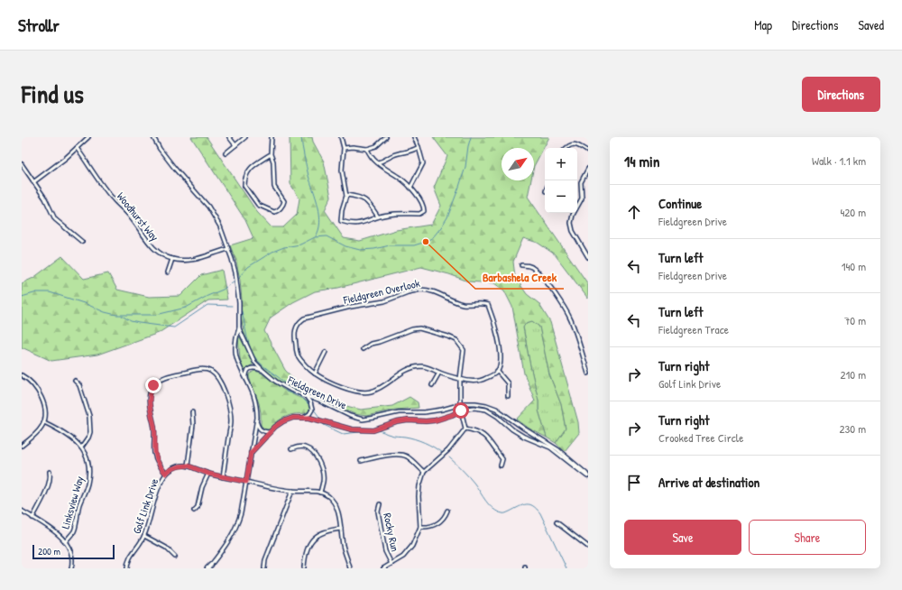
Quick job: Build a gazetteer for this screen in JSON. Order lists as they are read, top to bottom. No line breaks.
{"streets":{"street":["Woodhurst Way","Fieldgreen Overlook","Fieldgreen Drive","Linksview Way","Golf Link Drive","Rocky Run"]},"crossings":[["Woodhurst Way","Fieldgreen Drive"]],"places":["Barbashela Creek"],"scale_bar":"200 m","north":"top right","page":{"header":"Strollr","nav":["Map","Directions","Saved"],"title":"Find us","buttons":["Directions",["Save","Share"]],"heading":["14 min","Walk · 1.1 km"],"map_buttons":["+","−"],"list":[["Continue","Fieldgreen Drive","420 m"],["Turn left","Fieldgreen Drive","140 m"],["Turn left","Fieldgreen Trace","70 m"],["Turn right","Golf Link Drive","210 m"],["Turn right","Crooked Tree Circle","230 m"],"Arrive at destination"],"scale":"200 m"}}
